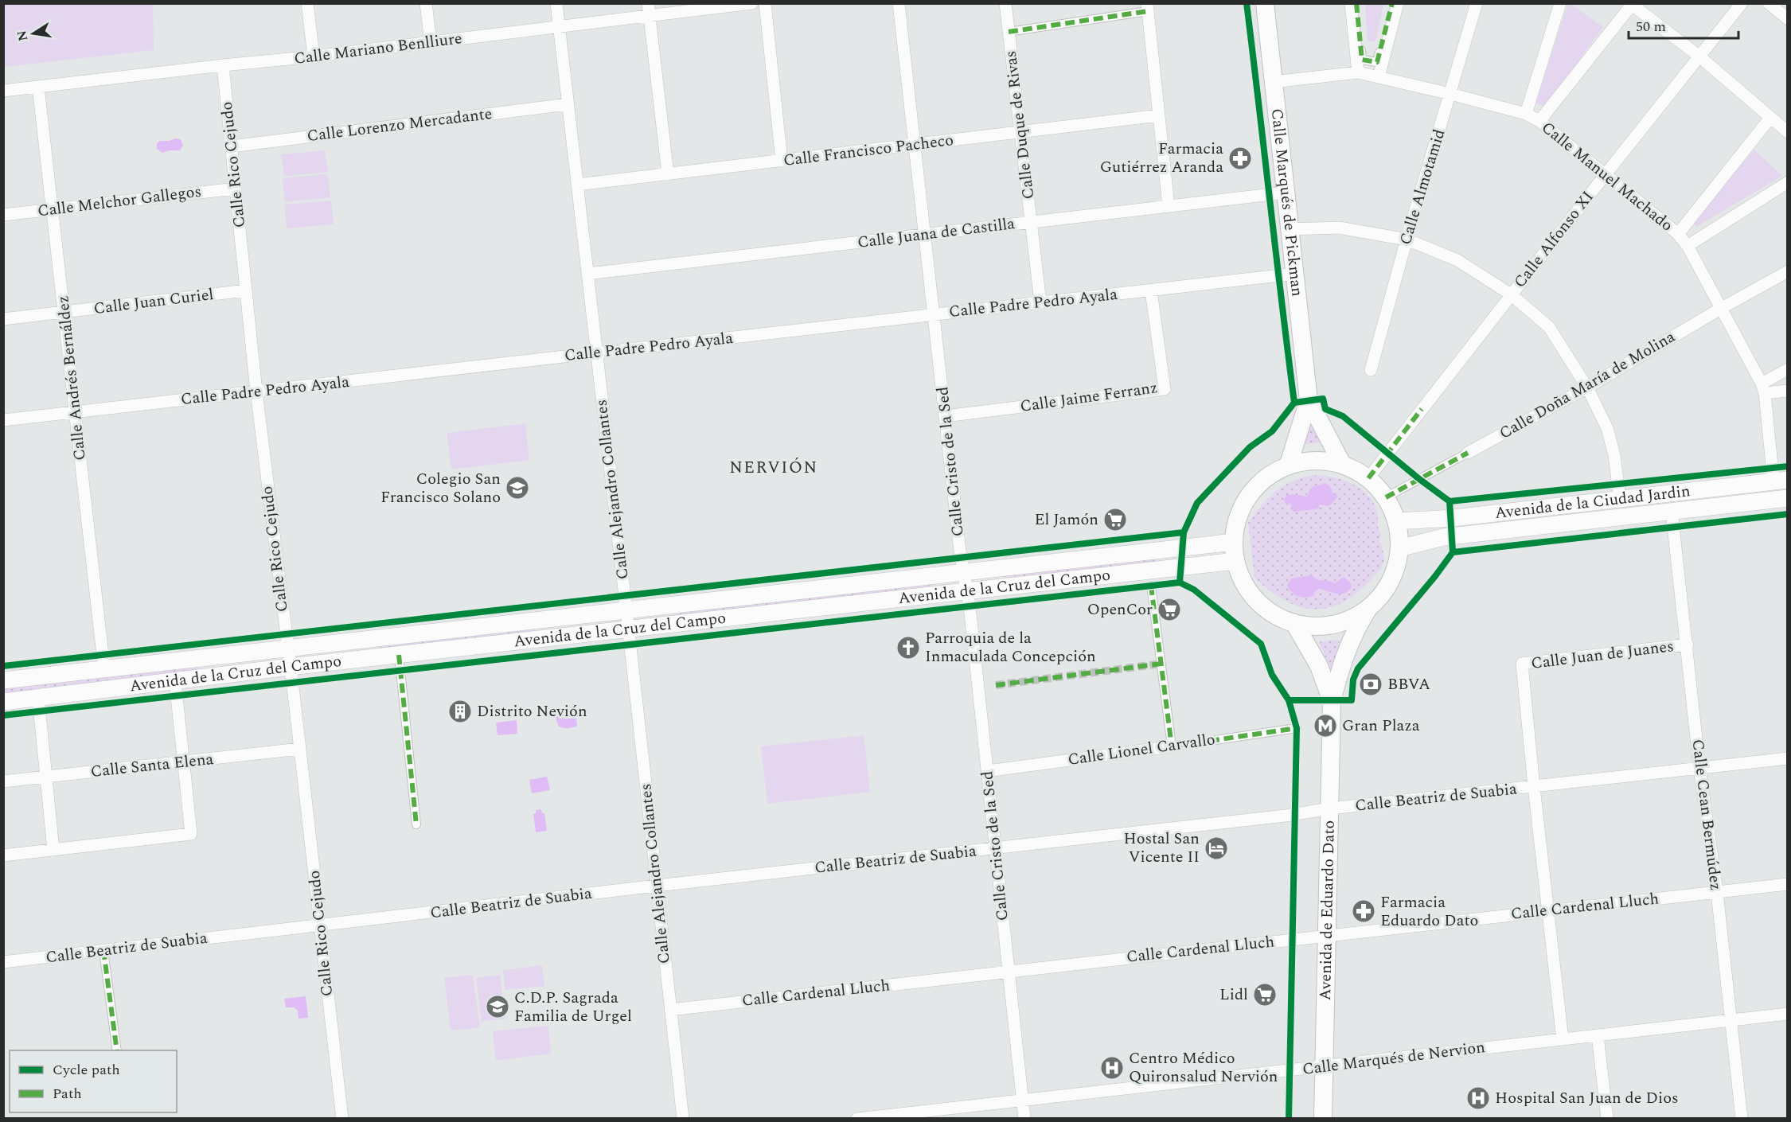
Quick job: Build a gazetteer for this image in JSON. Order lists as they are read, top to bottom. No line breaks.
{"streets":{"main road":["Calle Marqués de Pickman","Avenida de la Ciudad Jardin","Avenida de la Cruz del Campo","Avenida de Eduardo Dato"],"street":["Calle Mariano Benlliure","Calle Lorenzo Mercadante","Calle Duque de Rivas","Calle Francisco Pacheco","Calle Rico Cejudo","Calle Manuel Machado","Calle Almotamid","Calle Melchor Gallegos","Calle Juana de Castilla","Calle Alfonso XI","Calle Juan Curiel","Calle Padre Pedro Ayala","Calle Andrés Bernáldez","Calle Doña María de Molina","Calle Jaime Ferranz","Calle Cristo de la Sed","Calle Alejandro Collantes","Calle Juan de Juanes","Calle Lionel Carvallo","Calle Santa Elena","Calle Beatriz de Suabia","Calle Cean Bermúdez","Calle Cardenal Lluch","Calle Marqués de Nervion"]},"crossings":[["Calle Mariano Benlliure","Calle Rico Cejudo"],["Calle Mariano Benlliure","Calle Andrés Bernáldez"],["Calle Mariano Benlliure","Calle Alejandro Collantes"],["Calle Lorenzo Mercadante","Calle Rico Cejudo"],["Calle Lorenzo Mercadante","Calle Alejandro Collantes"],["Calle Duque de Rivas","Calle Francisco Pacheco"],["Calle Duque de Rivas","Calle Juana de Castilla"],["Calle Duque de Rivas","Calle Padre Pedro Ayala"],["Calle Francisco Pacheco","Calle Cristo de la Sed"],["Calle Francisco Pacheco","Calle Alejandro Collantes"],["Calle Rico Cejudo","Calle Melchor Gallegos"],["Calle Rico Cejudo","Calle Juan Curiel"],["Calle Rico Cejudo","Calle Padre Pedro Ayala"],["Calle Rico Cejudo","Avenida de la Cruz del Campo"],["Calle Rico Cejudo","Calle Santa Elena"],["Calle Rico Cejudo","Calle Beatriz de Suabia"],["Calle Manuel Machado","Calle Almotamid"],["Calle Manuel Machado","Calle Marqués de Pickman"],["Calle Manuel Machado","Calle Alfonso XI"],["Calle Manuel Machado","Calle Doña María de Molina"],["Calle Manuel Machado","Avenida de la Ciudad Jardin"],["Calle Melchor Gallegos","Calle Andrés Bernáldez"],["Calle Marqués de Pickman","Calle Juana de Castilla"],["Calle Marqués de Pickman","Calle Padre Pedro Ayala"],["Calle Juana de Castilla","Calle Cristo de la Sed"],["Calle Juana de Castilla","Calle Alejandro Collantes"],["Calle Alfonso XI","Calle Doña María de Molina"],["Calle Alfonso XI","Avenida de la Ciudad Jardin"],["Calle Alfonso XI","Avenida de la Cruz del Campo"],["Calle Juan Curiel","Calle Andrés Bernáldez"],["Calle Padre Pedro Ayala","Calle Andrés Bernáldez"],["Calle Padre Pedro Ayala","Calle Jaime Ferranz"],["Calle Padre Pedro Ayala","Calle Cristo de la Sed"],["Calle Padre Pedro Ayala","Calle Alejandro Collantes"],["Calle Andrés Bernáldez","Avenida de la Cruz del Campo"],["Calle Doña María de Molina","Avenida de la Ciudad Jardin"],["Calle Doña María de Molina","Avenida de la Cruz del Campo"],["Calle Jaime Ferranz","Calle Cristo de la Sed"],["Calle Cristo de la Sed","Avenida de la Cruz del Campo"],["Calle Cristo de la Sed","Calle Lionel Carvallo"],["Calle Cristo de la Sed","Calle Beatriz de Suabia"],["Calle Cristo de la Sed","Calle Cardenal Lluch"],["Calle Cristo de la Sed","Calle Marqués de Nervion"],["Calle Alejandro Collantes","Avenida de la Cruz del Campo"],["Calle Alejandro Collantes","Calle Beatriz de Suabia"],["Calle Alejandro Collantes","Calle Cardenal Lluch"],["Avenida de la Ciudad Jardin","Avenida de la Cruz del Campo"],["Avenida de la Ciudad Jardin","Calle Cean Bermúdez"],["Calle Juan de Juanes","Calle Beatriz de Suabia"],["Calle Juan de Juanes","Calle Cean Bermúdez"],["Calle Juan de Juanes","Calle Cardenal Lluch"],["Calle Juan de Juanes","Calle Marqués de Nervion"],["Calle Beatriz de Suabia","Calle Cean Bermúdez"],["Calle Beatriz de Suabia","Avenida de Eduardo Dato"],["Calle Cean Bermúdez","Calle Cardenal Lluch"],["Calle Cean Bermúdez","Calle Marqués de Nervion"],["Calle Cardenal Lluch","Avenida de Eduardo Dato"],["Avenida de Eduardo Dato","Calle Marqués de Nervion"]],"districts":["NERVIÓN"],"places":{"pharmacy":["Farmacia Gutiérrez Aranda","Farmacia Eduardo Dato"],"school or university":["Colegio San Francisco Solano","C.D.P. Sagrada Familia de Urgel"],"supermarket":["El Jamón","OpenCor","Lidl"],"church":["Parroquia de la Inmaculada Concepción"],"bank":["BBVA"],"building":["Distrito Nevión"],"metro station":["Gran Plaza"],"hotel":["Hostal San Vicente II"],"hospital":["Centro Médico Quironsalud Nervión","Hospital San Juan de Dios"]},"legend":["Cycle path","Path"],"scale_bar":"50 m","north":"left"}
